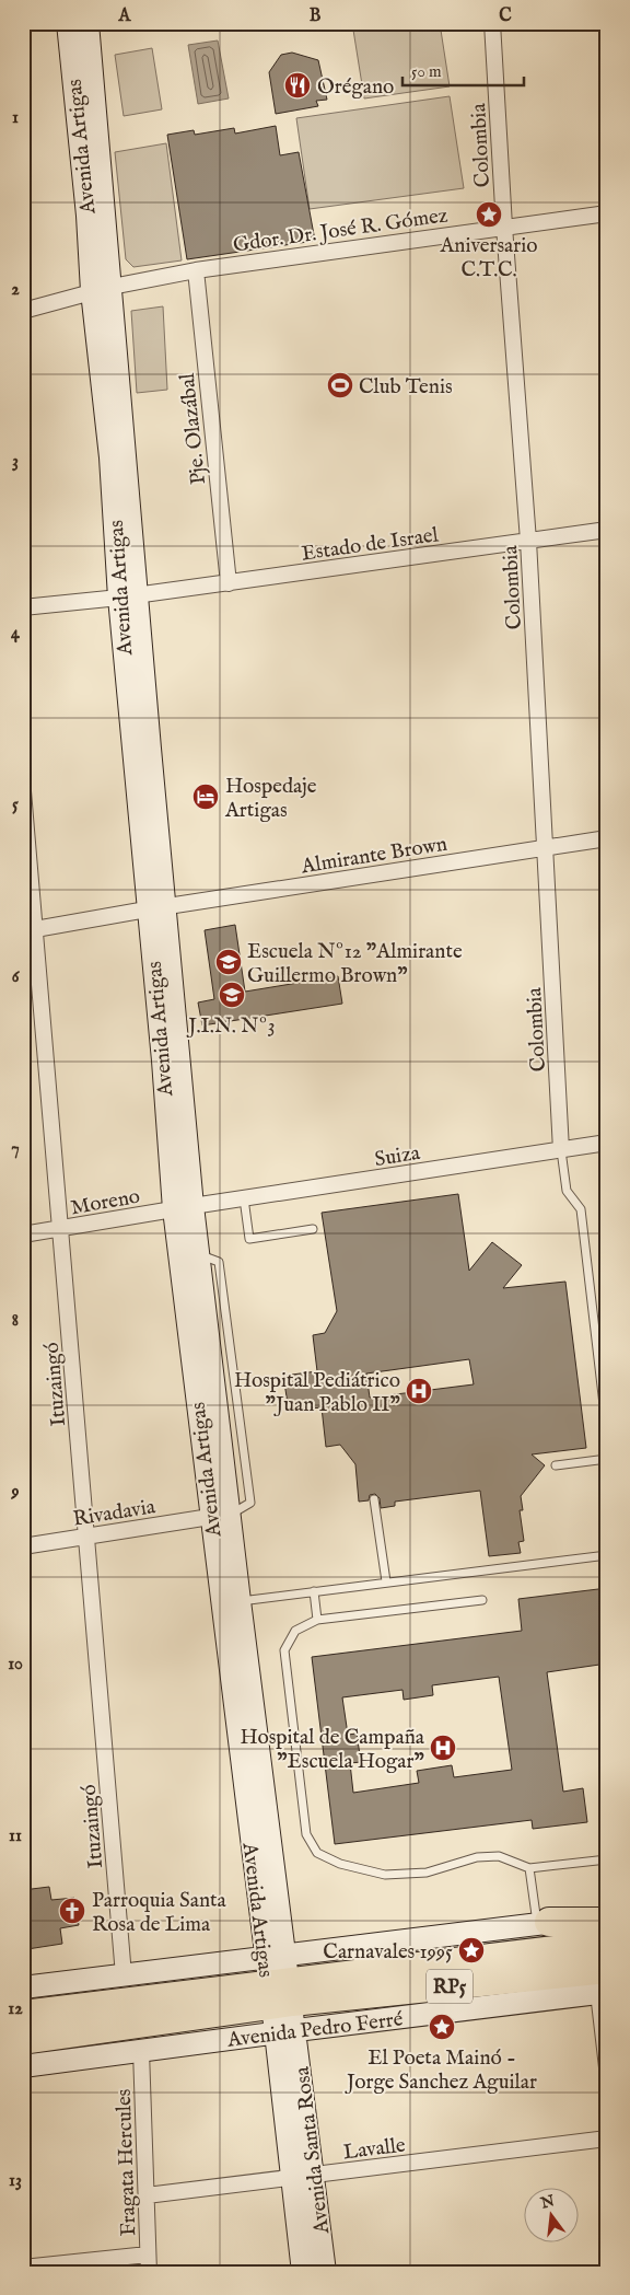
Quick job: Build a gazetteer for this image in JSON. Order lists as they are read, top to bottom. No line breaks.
{"streets":{"highway":["RP5","Avenida Pedro Ferré"],"main road":["Avenida Artigas","Avenida Santa Rosa"],"street":["Colombia","Gdor. Dr. José R. Gómez","Pje. Olazábal","Estado de Israel","Almirante Brown","Suiza","Moreno","Ituzaingó","Rivadavia","Lavalle","Fragata Hercules"]},"crossings":[["Colombia","Gdor. Dr. José R. Gómez"],["Colombia","Estado de Israel"],["Colombia","Almirante Brown"],["Colombia","Suiza"],["Avenida Artigas","Gdor. Dr. José R. Gómez"],["Avenida Artigas","Estado de Israel"],["Avenida Artigas","Almirante Brown"],["Avenida Artigas","Suiza"],["Avenida Artigas","Moreno"],["Avenida Artigas","Rivadavia"],["Avenida Artigas","Avenida Pedro Ferré"],["Avenida Artigas","Avenida Santa Rosa"],["Gdor. Dr. José R. Gómez","Pje. Olazábal"],["Pje. Olazábal","Estado de Israel"],["Almirante Brown","Ituzaingó"],["Suiza","Moreno"],["Moreno","Ituzaingó"],["Ituzaingó","Rivadavia"],["Ituzaingó","Avenida Pedro Ferré"],["Avenida Pedro Ferré","Avenida Santa Rosa"],["Avenida Pedro Ferré","Fragata Hercules"],["Lavalle","Avenida Santa Rosa"],["Lavalle","Fragata Hercules"]],"places":{"restaurant":["Orégano"],"place":["Aniversario C.T.C.","Carnavales 1995","El Poeta Mainó - Jorge Sanchez Aguilar"],"sports":["Club Tenis"],"hotel":["Hospedaje Artigas"],"school or university":["Escuela Nº12 \"Almirante Guillermo Brown\"","J.I.N. Nº3"],"hospital":["Hospital Pediátrico \"Juan Pablo II\"","Hospital de Campaña \"Escuela Hogar\""],"church":["Parroquia Santa Rosa de Lima"]},"scale_bar":"50 m","north":"top","grid":{"columns":["A","B","C"],"rows":["1","2","3","4","5","6","7","8","9","10","11","12","13"]}}
